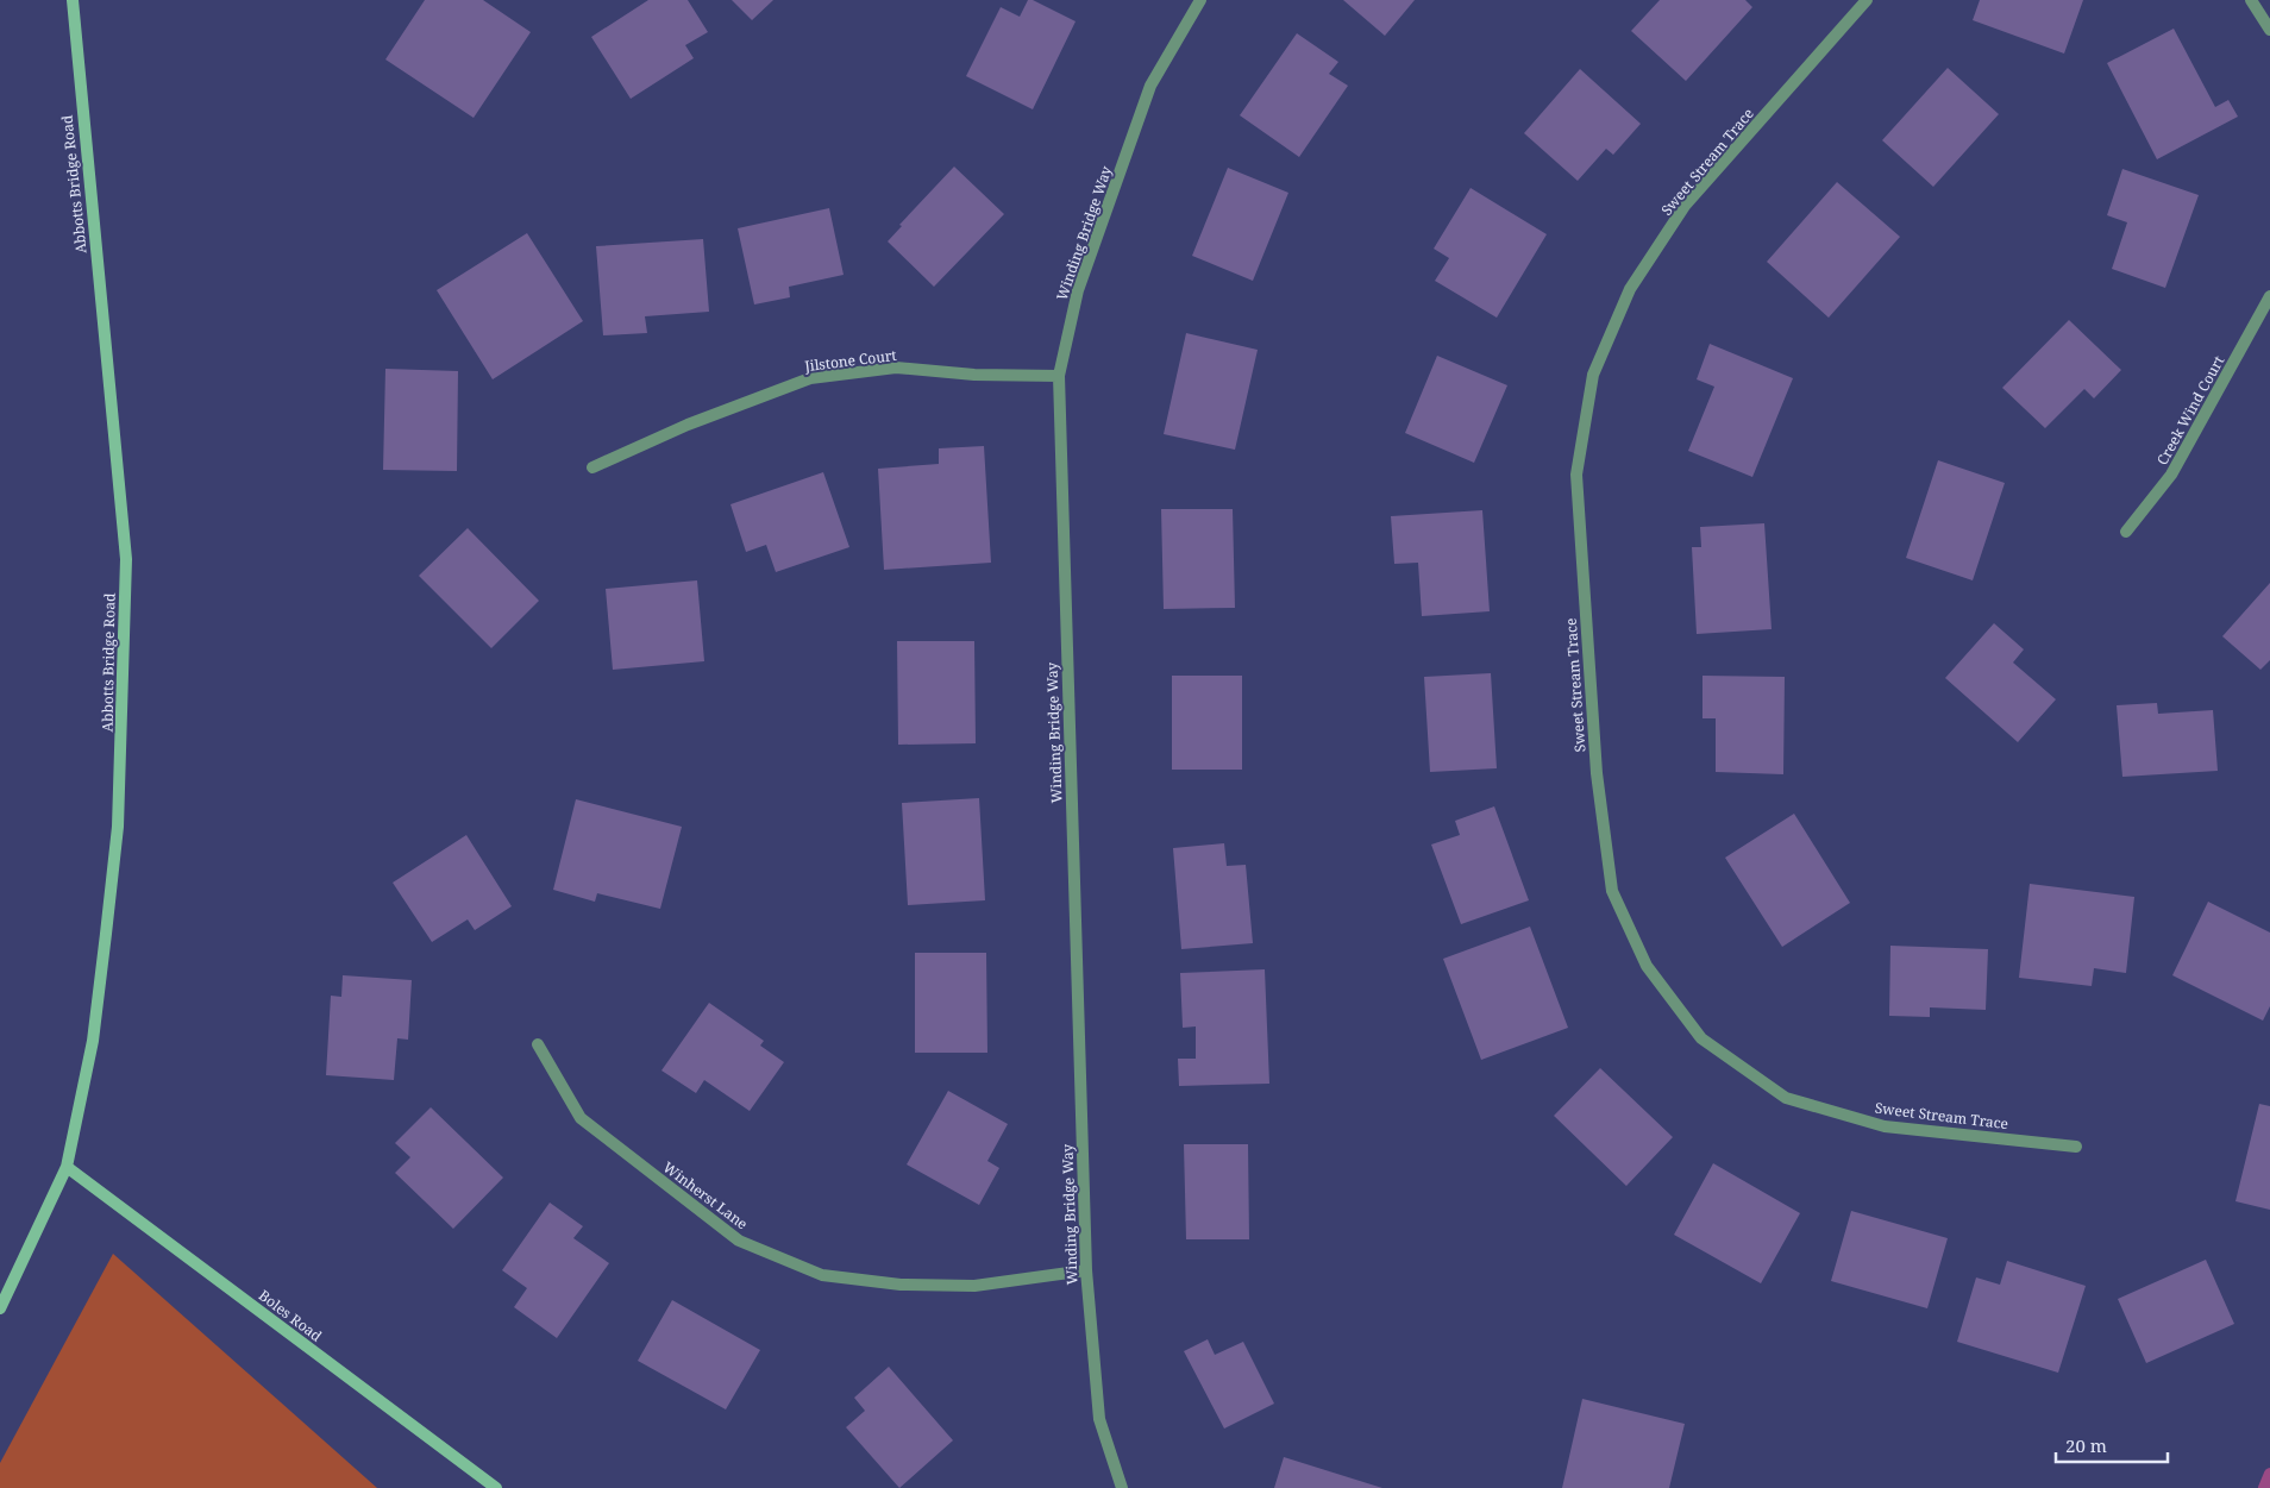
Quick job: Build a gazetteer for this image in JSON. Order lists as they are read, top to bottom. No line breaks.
{"streets":{"main road":["Abbotts Bridge Road","Boles Road"],"street":["Sweet Stream Trace","Winding Bridge Way","Jilstone Court","Creek Wind Court","Winherst Lane"]},"crossings":[["Abbotts Bridge Road","Boles Road"],["Winding Bridge Way","Jilstone Court"],["Winding Bridge Way","Winherst Lane"]],"scale_bar":"20 m"}
